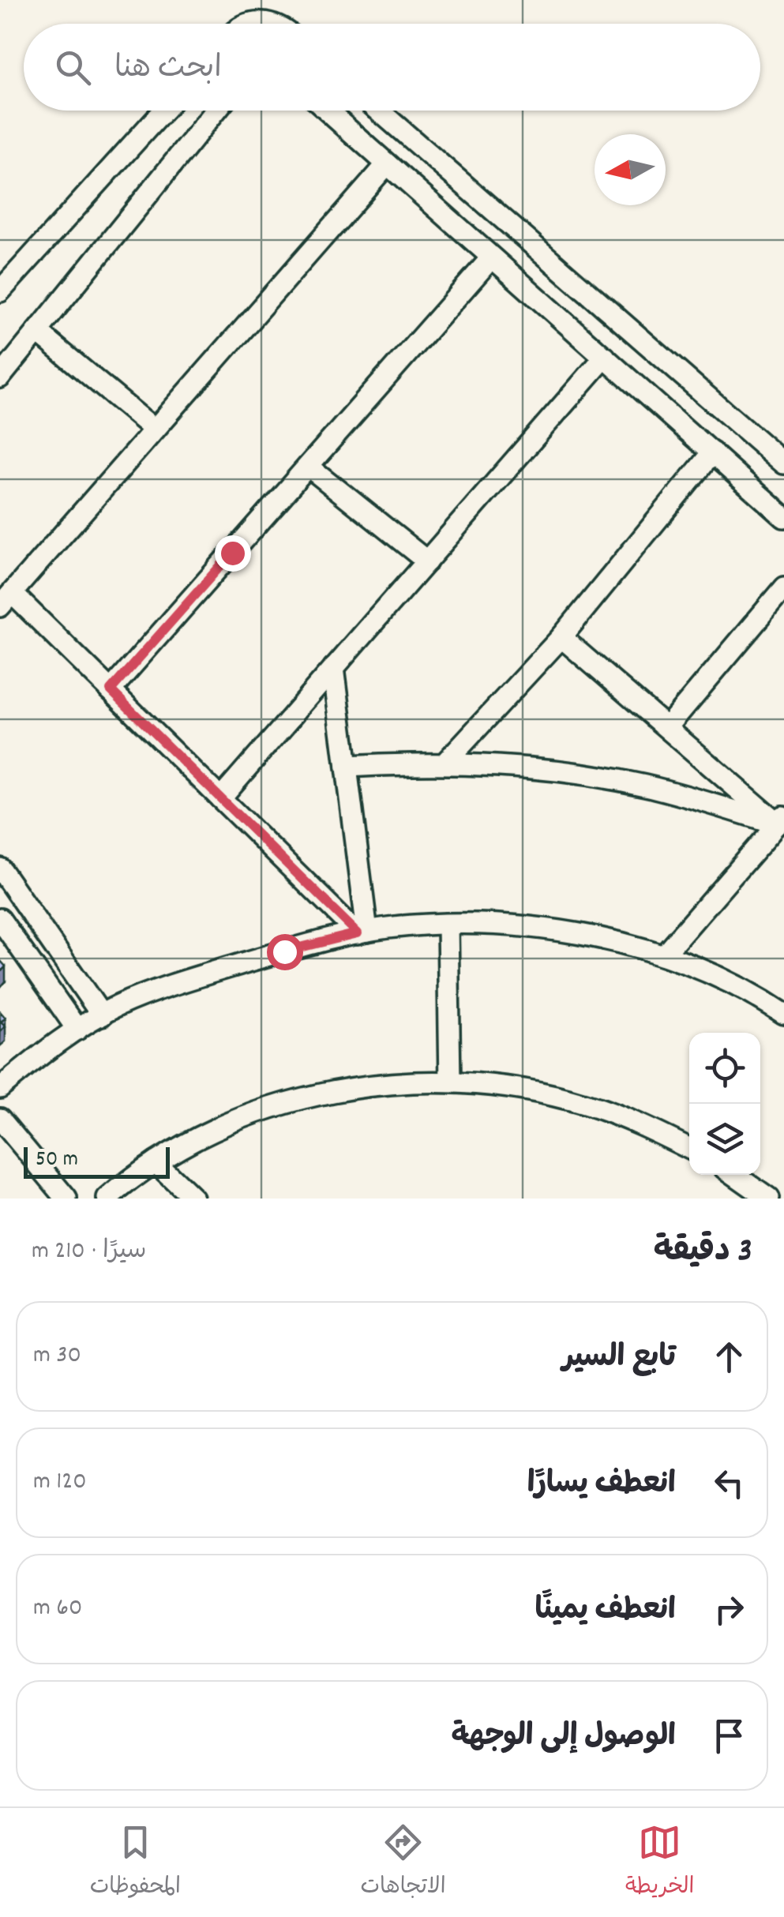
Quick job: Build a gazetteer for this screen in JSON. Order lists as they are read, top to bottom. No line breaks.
{"scale_bar":"50 m","north":"left","page":{"search":"ابحث هنا","scale":"50 m","heading":["3 دقيقة","سيرًا · 210 m"],"list":[["تابع السير","30 m"],["انعطف يسارًا","120 m"],["انعطف يمينًا","60 m"],"الوصول إلى الوجهة"],"nav":["الخريطة","الاتجاهات","المحفوظات"]}}
